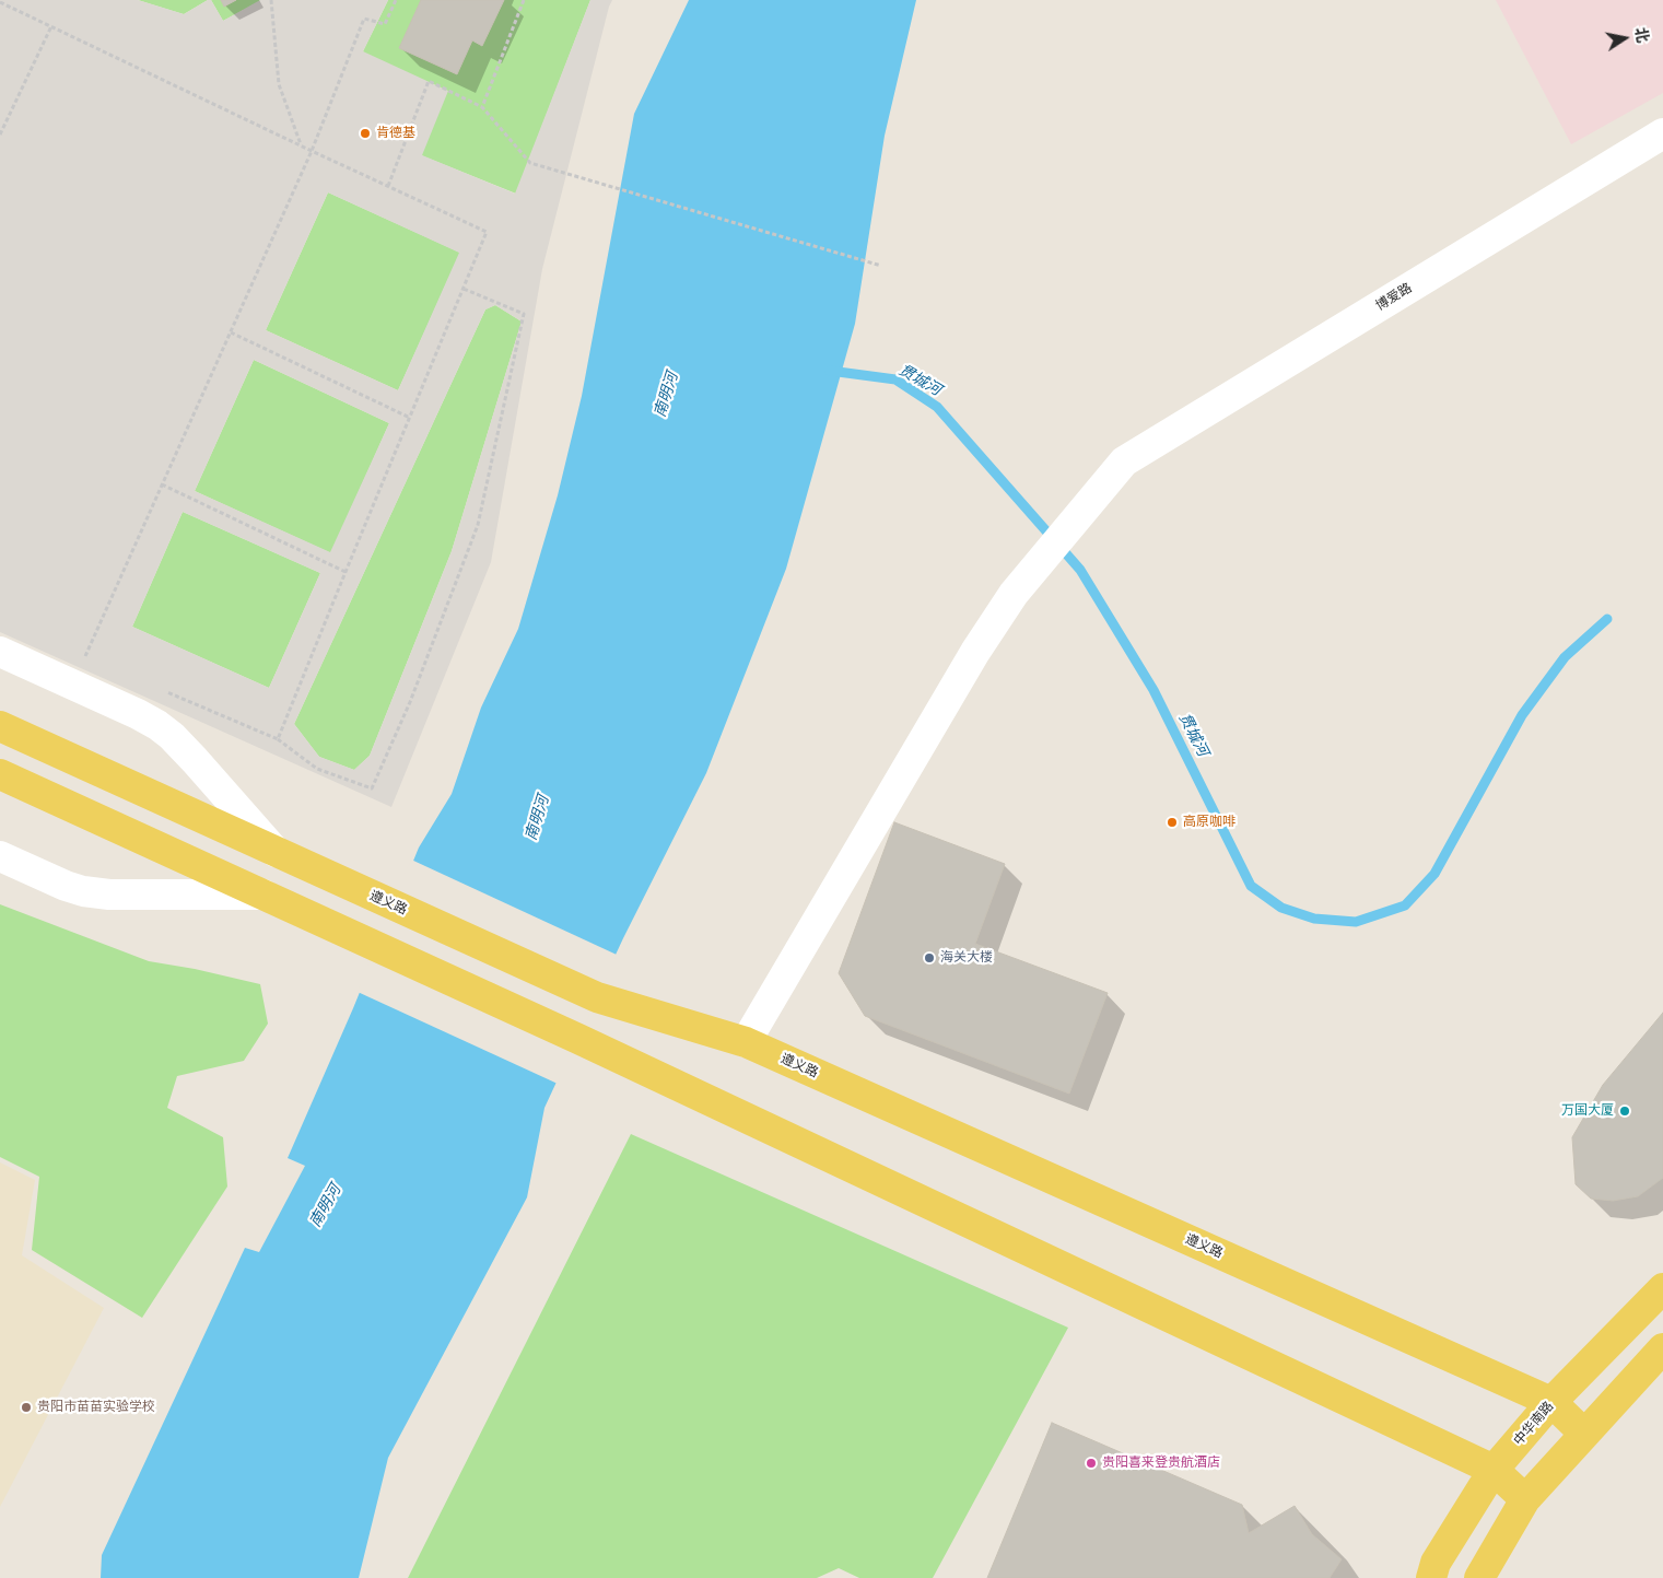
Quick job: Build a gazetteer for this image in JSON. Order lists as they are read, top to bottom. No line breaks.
{"streets":{"main road":["遵义路","中华南路"],"street":["博爱路"]},"crossings":[["博爱路","遵义路"],["遵义路","中华南路"]],"water":["贯城河","南明河"],"places":["肯德基","高原咖啡","海关大楼","万国大厦","贵阳市苗苗实验学校","贵阳喜来登贵航酒店"],"north":"right"}
